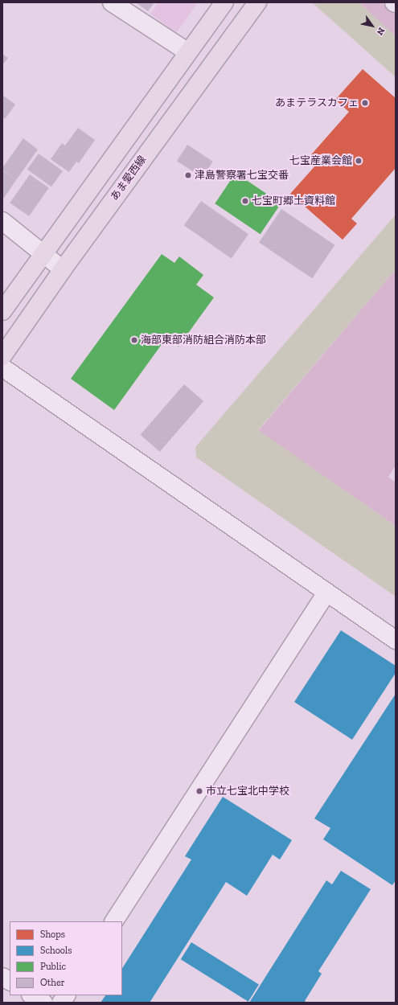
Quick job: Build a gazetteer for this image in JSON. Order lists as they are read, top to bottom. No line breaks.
{"streets":{"main road":["あま愛西線"]},"places":["あまテラスカフェ","七宝産業会館","津島警察署七宝交番","七宝町郷土資料館","海部東部消防組合消防本部","市立七宝北中学校"],"legend":["Shops","Schools","Public","Other"],"north":"bottom right"}
